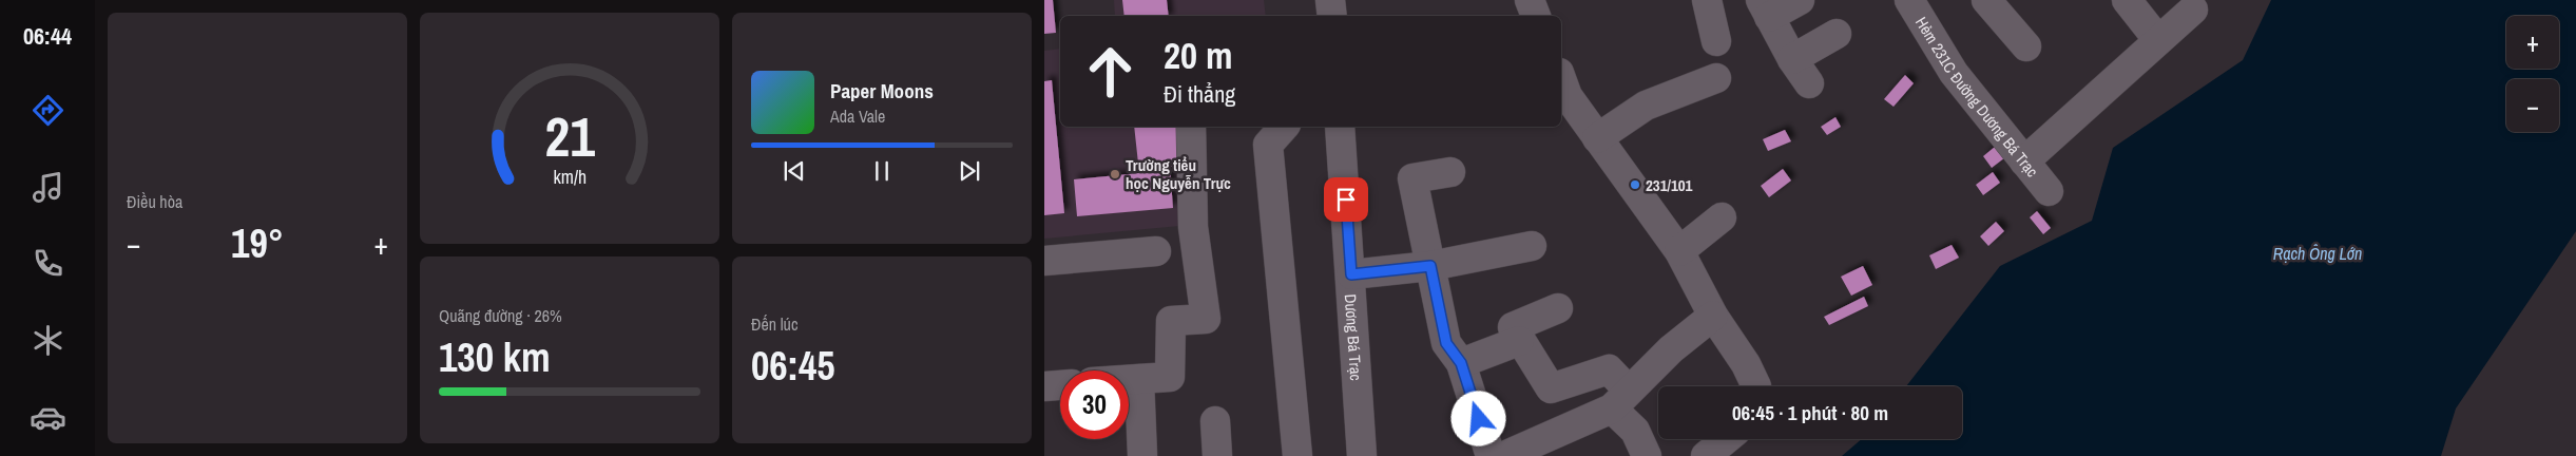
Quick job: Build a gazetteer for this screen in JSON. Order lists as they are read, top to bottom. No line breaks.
{"streets":{"street":["Hẻm 231C Đường Dương Bá Trạc","Dương Bá Trạc"]},"water":["Rạch Ông Lớn"],"places":["Trường tiểu học Nguyễn Trực","231/101"],"page":{"tabs":"06:44","tile":["Điều hòa",["Quãng đường · 26%","130 km"],["Đến lúc","06:45"]],"map_buttons":["+","−"],"turn":["20 m","Đi thẳng"],"song":["Paper Moons","Ada Vale"],"heat":["−","19°","+"],"limit":"30","trip":"06:45 · 1 phút · 80 m","gauge":["21","km/h"]}}
